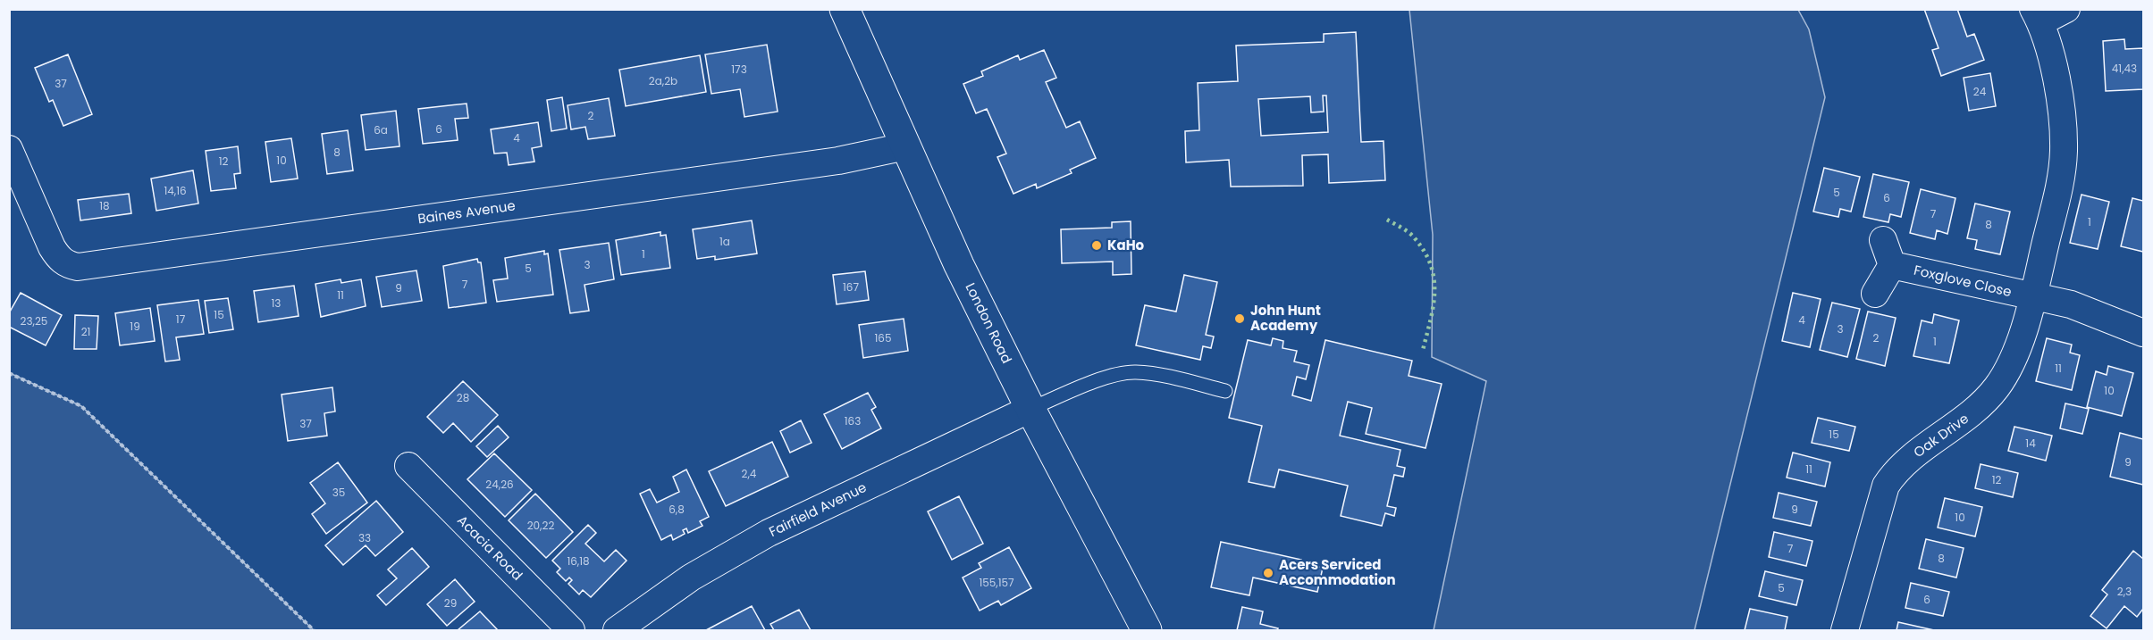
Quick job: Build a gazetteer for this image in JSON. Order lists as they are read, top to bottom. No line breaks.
{"streets":{"main road":["London Road"],"street":["Baines Avenue","Foxglove Close","Oak Drive","Fairfield Avenue","Acacia Road"]},"crossings":[["Baines Avenue","London Road"],["Foxglove Close","Oak Drive"],["London Road","Fairfield Avenue"]],"places":["KaHo","John Hunt Academy","Acers Serviced Accommodation"],"house_numbers":["41,43","173","2a,2b","37","24","2","6","6a","4","8","10","12","14,16","5","6","18","7","1","8","1a","1","3","5","7","167","9","11","13","15","17","4","23,25","19","3","21","165","2","1","11","10","28","163","37","15","14","9","11","2,4","12","24,26","35","6,8","9","10","20,22","33","7","8","16,18","155,157","5","2,3","6","29"]}
